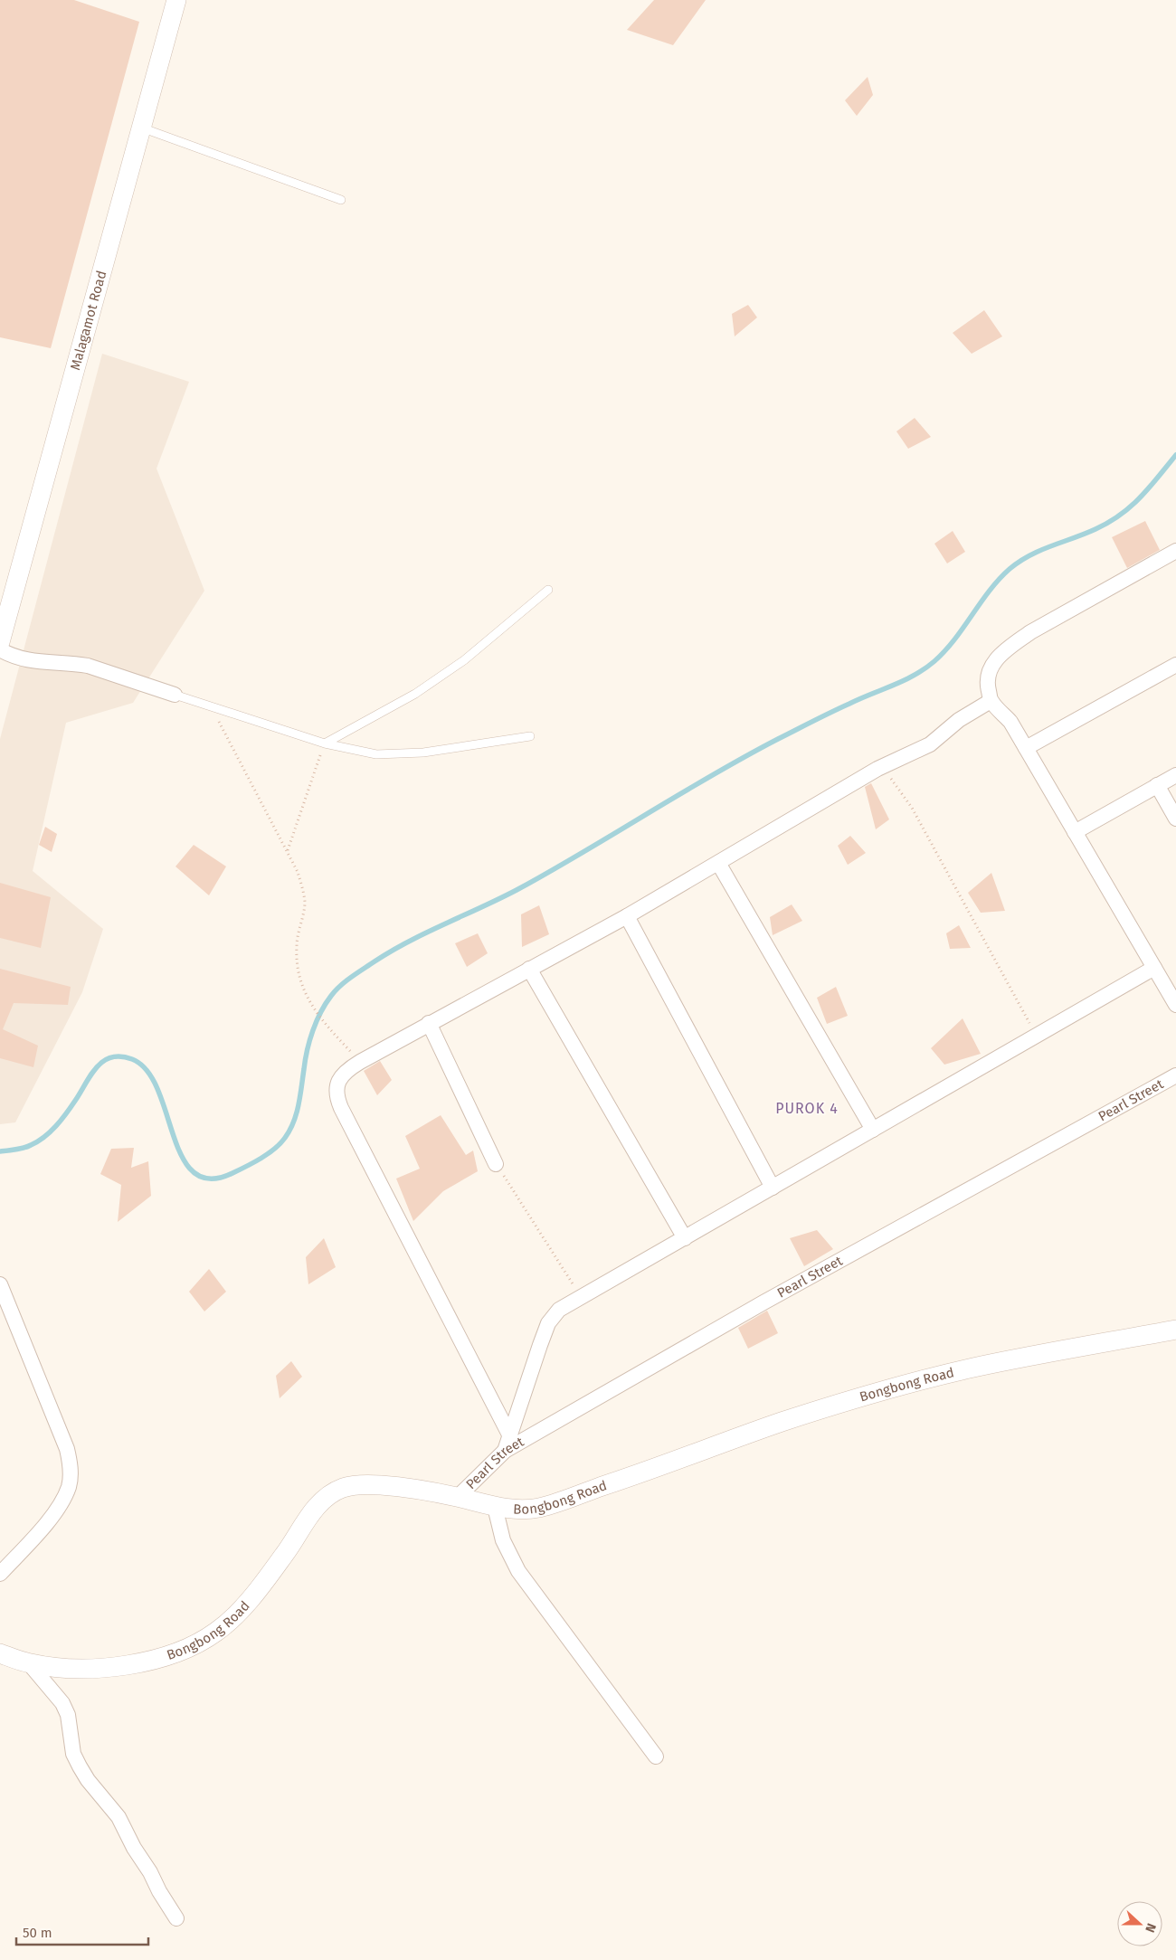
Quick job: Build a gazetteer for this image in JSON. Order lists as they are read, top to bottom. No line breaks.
{"streets":{"street":["Malagamot Road","Pearl Street","Bongbong Road"]},"crossings":[["Pearl Street","Bongbong Road"]],"districts":["PUROK 4"],"scale_bar":"50 m","north":"right"}
